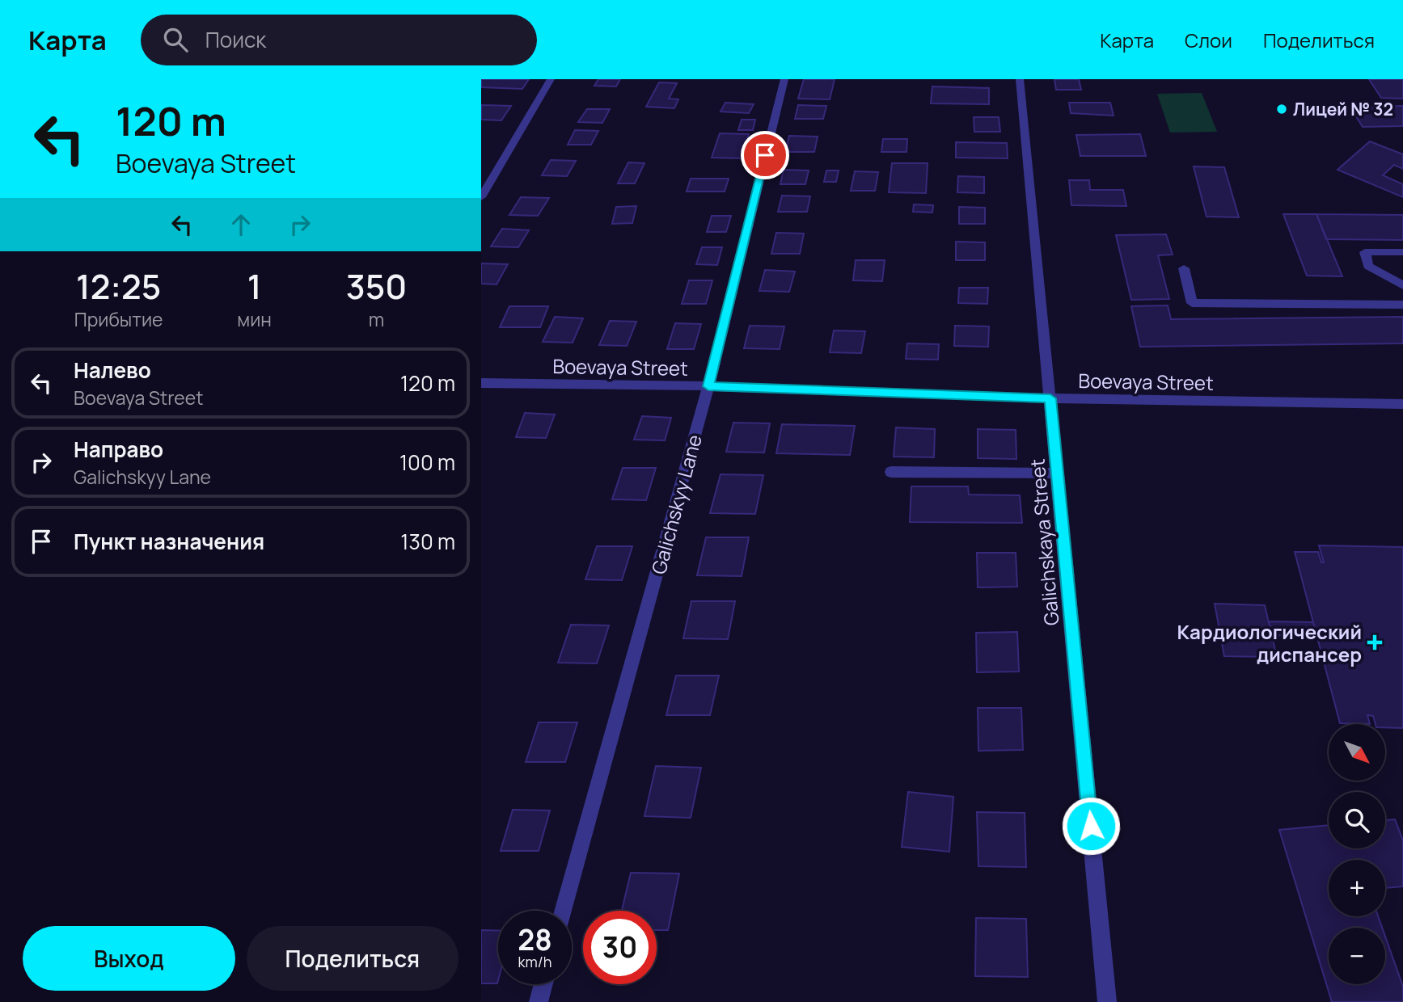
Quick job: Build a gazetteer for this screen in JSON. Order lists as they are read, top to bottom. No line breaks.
{"streets":{"street":["Boevaya Street","Galichskyy Lane","Galichskaya Street"]},"crossings":[["Boevaya Street","Galichskyy Lane"],["Boevaya Street","Galichskaya Street"]],"places":{"other":["Лицей № 32"],"health":["Кардиологический диспансер"]},"north":"bottom right","page":{"header":"Карта","search":"Поиск","nav":["Карта","Слои","Поделиться"],"turn":["120 m","Boevaya Street"],"eta":["12:25","Прибытие","1","мин","350","m"],"list":[{"name":"Налево","note":"Boevaya Street","value":"120 m"},{"name":"Направо","note":"Galichskyy Lane","value":"100 m"},{"name":"Пункт назначения","value":"130 m"}],"map_buttons":["+","−"],"speed":"28 km/h","limit":"30","buttons":["Выход","Поделиться"]}}
